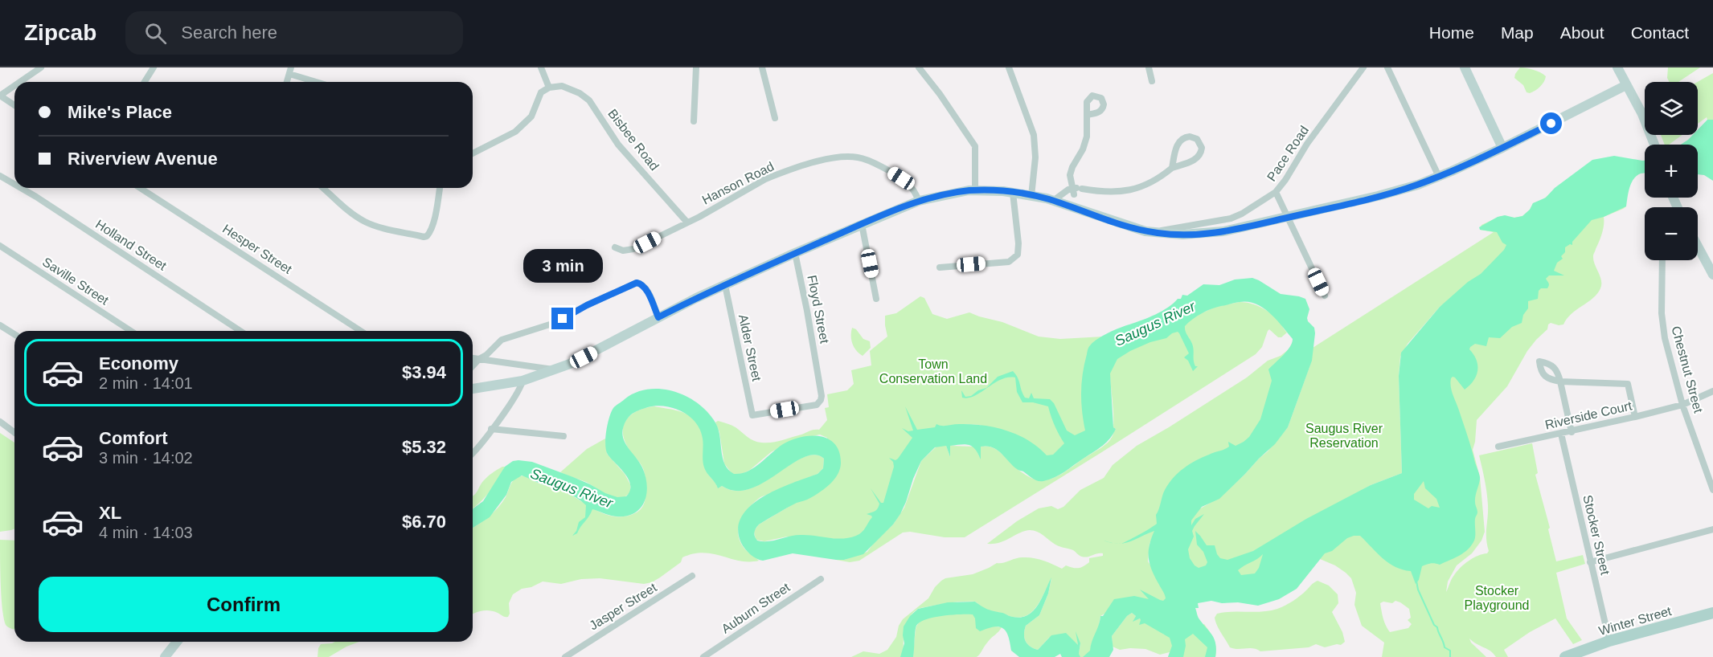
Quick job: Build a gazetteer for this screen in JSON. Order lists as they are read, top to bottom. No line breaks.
{"streets":{"main road":["Winter Street"],"street":["Bisbee Road","Pace Road","Hanson Road","Holland Street","Hesper Street","Saville Street","Floyd Street","Alder Street","Chestnut Street","Riverside Court","Stocker Street","Jasper Street","Auburn Street"]},"crossings":[["Bisbee Road","Hanson Road"],["Floyd Street","Alder Street"],["Chestnut Street","Riverside Court"],["Riverside Court","Stocker Street"],["Stocker Street","Winter Street"]],"water":["Saugus River"],"parks":["Town Conservation Land","Saugus River Reservation","Stocker Playground"],"page":{"header":"Zipcab","search":"Search here","nav":["Home","Map","About","Contact"],"map_buttons":["+","−"],"banner":["Mike's Place","Riverview Avenue"],"bubble":"3 min","list":[{"name":"Economy","note":"2 min · 14:01","value":"$3.94"},{"name":"Comfort","note":"3 min · 14:02","value":"$5.32"},{"name":"XL","note":"4 min · 14:03","value":"$6.70"}],"buttons":"Confirm"}}
